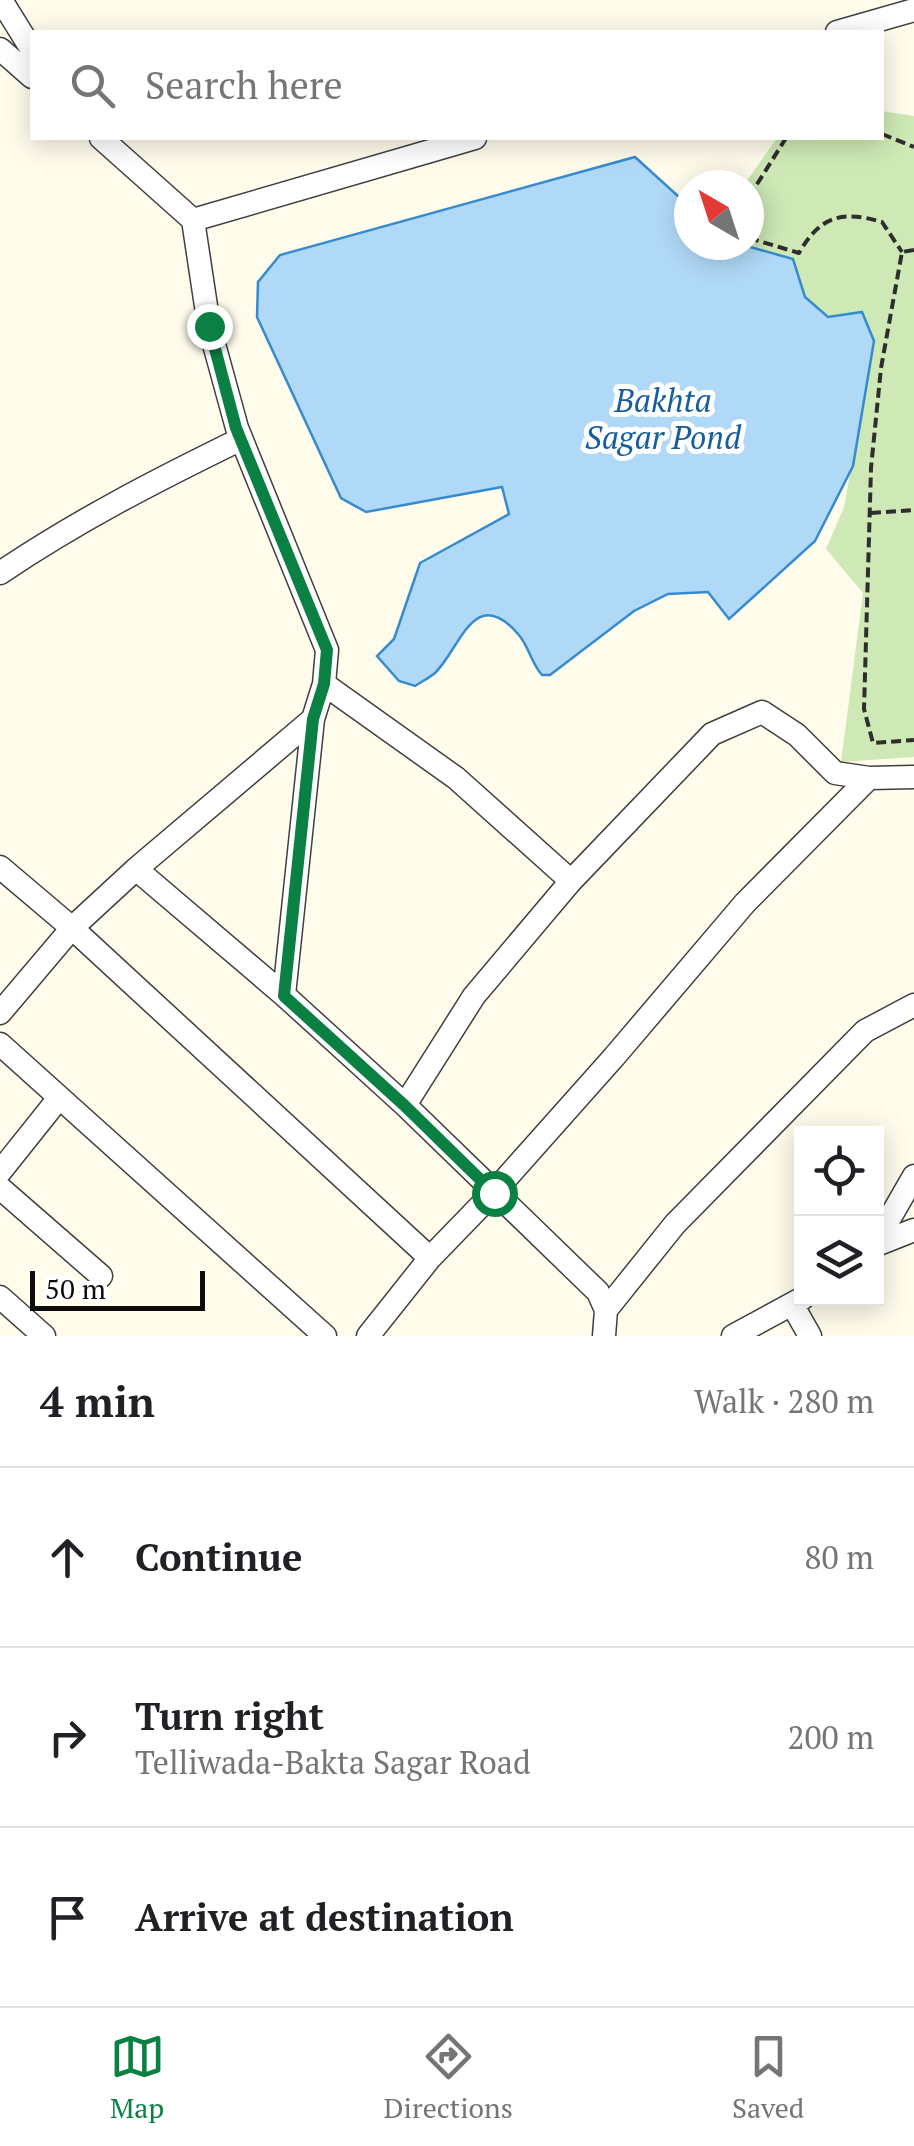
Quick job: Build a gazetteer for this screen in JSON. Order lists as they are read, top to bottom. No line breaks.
{"water":["Bakhta Sagar Pond"],"scale_bar":"50 m","north":"top left","page":{"search":"Search here","scale":"50 m","heading":["4 min","Walk · 280 m"],"list":[["Continue","80 m"],["Turn right","Telliwada-Bakta Sagar Road","200 m"],"Arrive at destination"],"nav":["Map","Directions","Saved"]}}
